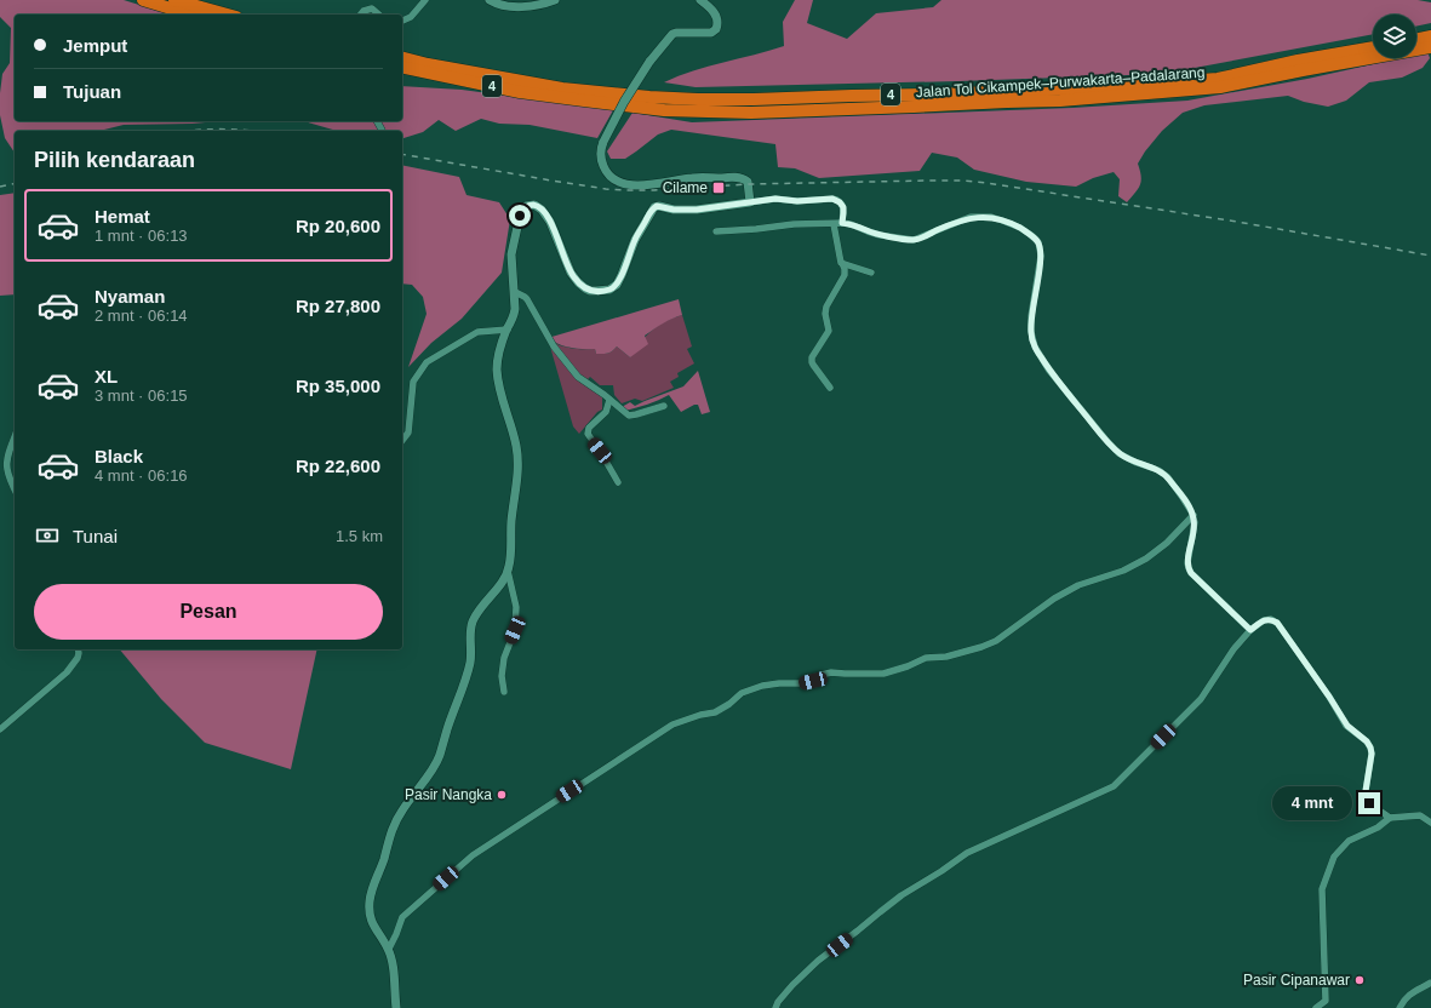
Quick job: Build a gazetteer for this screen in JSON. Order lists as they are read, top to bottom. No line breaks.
{"streets":{"highway":["Jalan Tol Cikampek–Purwakarta–Padalarang","4"]},"places":{"transit":["Cilame"],"other":["Pasir Nangka","Pasir Cipanawar"]},"page":{"banner":["Jemput","Tujuan"],"heading":"Pilih kendaraan","list":[{"name":"Hemat","note":"1 mnt · 06:13","value":"Rp 20,600"},{"name":"Nyaman","note":"2 mnt · 06:14","value":"Rp 27,800"},{"name":"XL","note":"3 mnt · 06:15","value":"Rp 35,000"},{"name":"Black","note":"4 mnt · 06:16","value":"Rp 22,600"}],"pay":["Tunai","1.5 km"],"buttons":"Pesan","bubble":"4 mnt"}}
